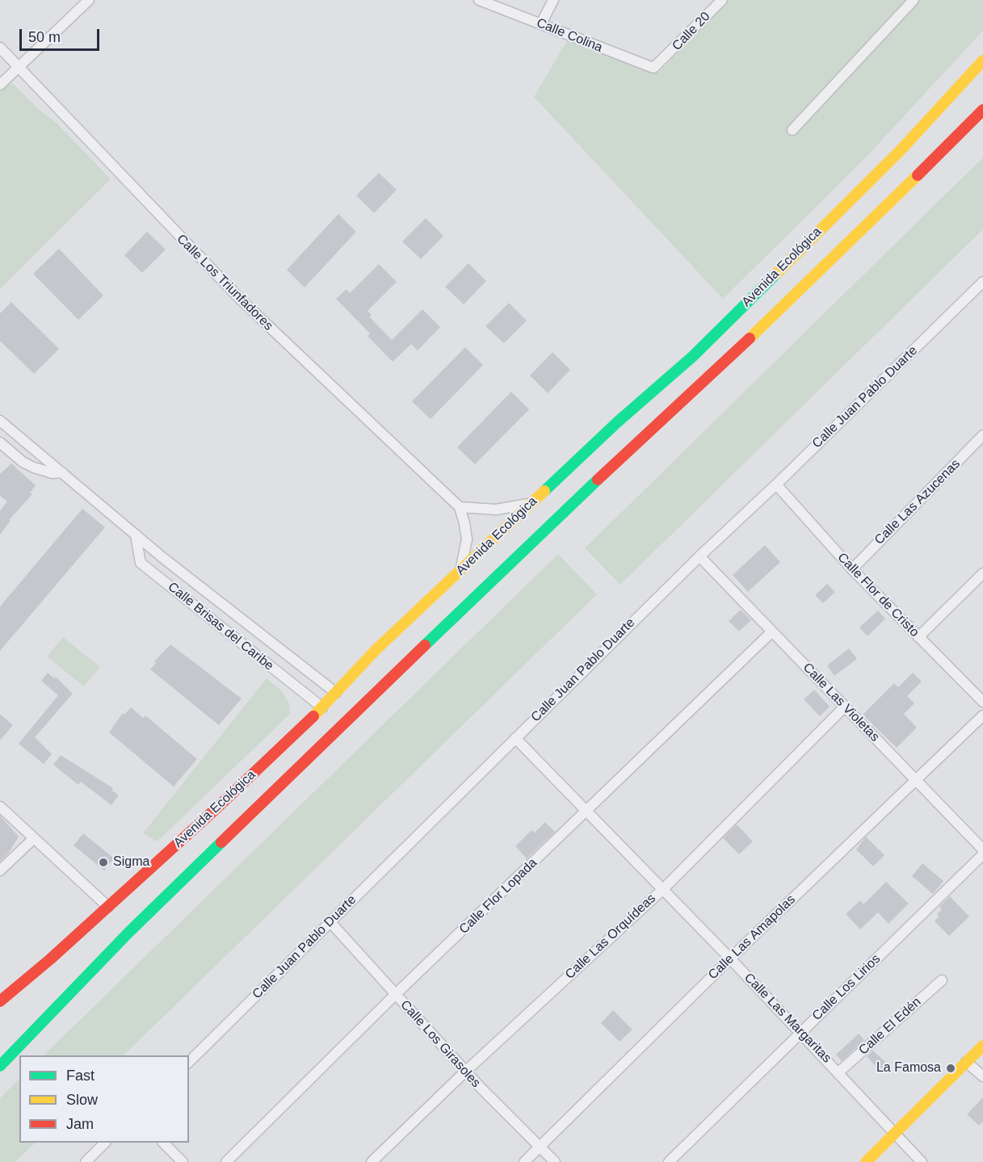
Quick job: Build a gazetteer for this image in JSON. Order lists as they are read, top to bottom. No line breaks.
{"streets":{"main road":["Avenida Ecológica"],"street":["Calle 20","Calle Colina","Calle Los Triunfadores","Calle Juan Pablo Duarte","Calle Las Azucenas","Calle Flor de Cristo","Calle Brisas del Caribe","Calle Las Violetas","Calle Flor Lopada","Calle Las Orquídeas","Calle Las Amapolas","Calle Los Lirios","Calle Las Margaritas","Calle El Edén","Calle Los Girasoles"]},"crossings":[["Calle 20","Calle Colina"],["Avenida Ecológica","Calle Brisas del Caribe"],["Calle Juan Pablo Duarte","Calle Flor de Cristo"],["Calle Juan Pablo Duarte","Calle Las Violetas"],["Calle Juan Pablo Duarte","Calle Las Margaritas"],["Calle Juan Pablo Duarte","Calle Los Girasoles"],["Calle Las Azucenas","Calle Flor de Cristo"],["Calle Las Violetas","Calle Flor Lopada"],["Calle Las Violetas","Calle Las Orquídeas"],["Calle Las Violetas","Calle Las Amapolas"],["Calle Flor Lopada","Calle Las Margaritas"],["Calle Flor Lopada","Calle Los Girasoles"],["Calle Las Orquídeas","Calle Las Margaritas"],["Calle Las Orquídeas","Calle Los Girasoles"],["Calle Las Amapolas","Calle Las Margaritas"],["Calle Las Amapolas","Calle Los Girasoles"],["Calle Los Lirios","Calle Las Margaritas"],["Calle Las Margaritas","Calle El Edén"]],"places":["Sigma","La Famosa"],"legend":["Fast","Slow","Jam"],"scale_bar":"50 m"}
